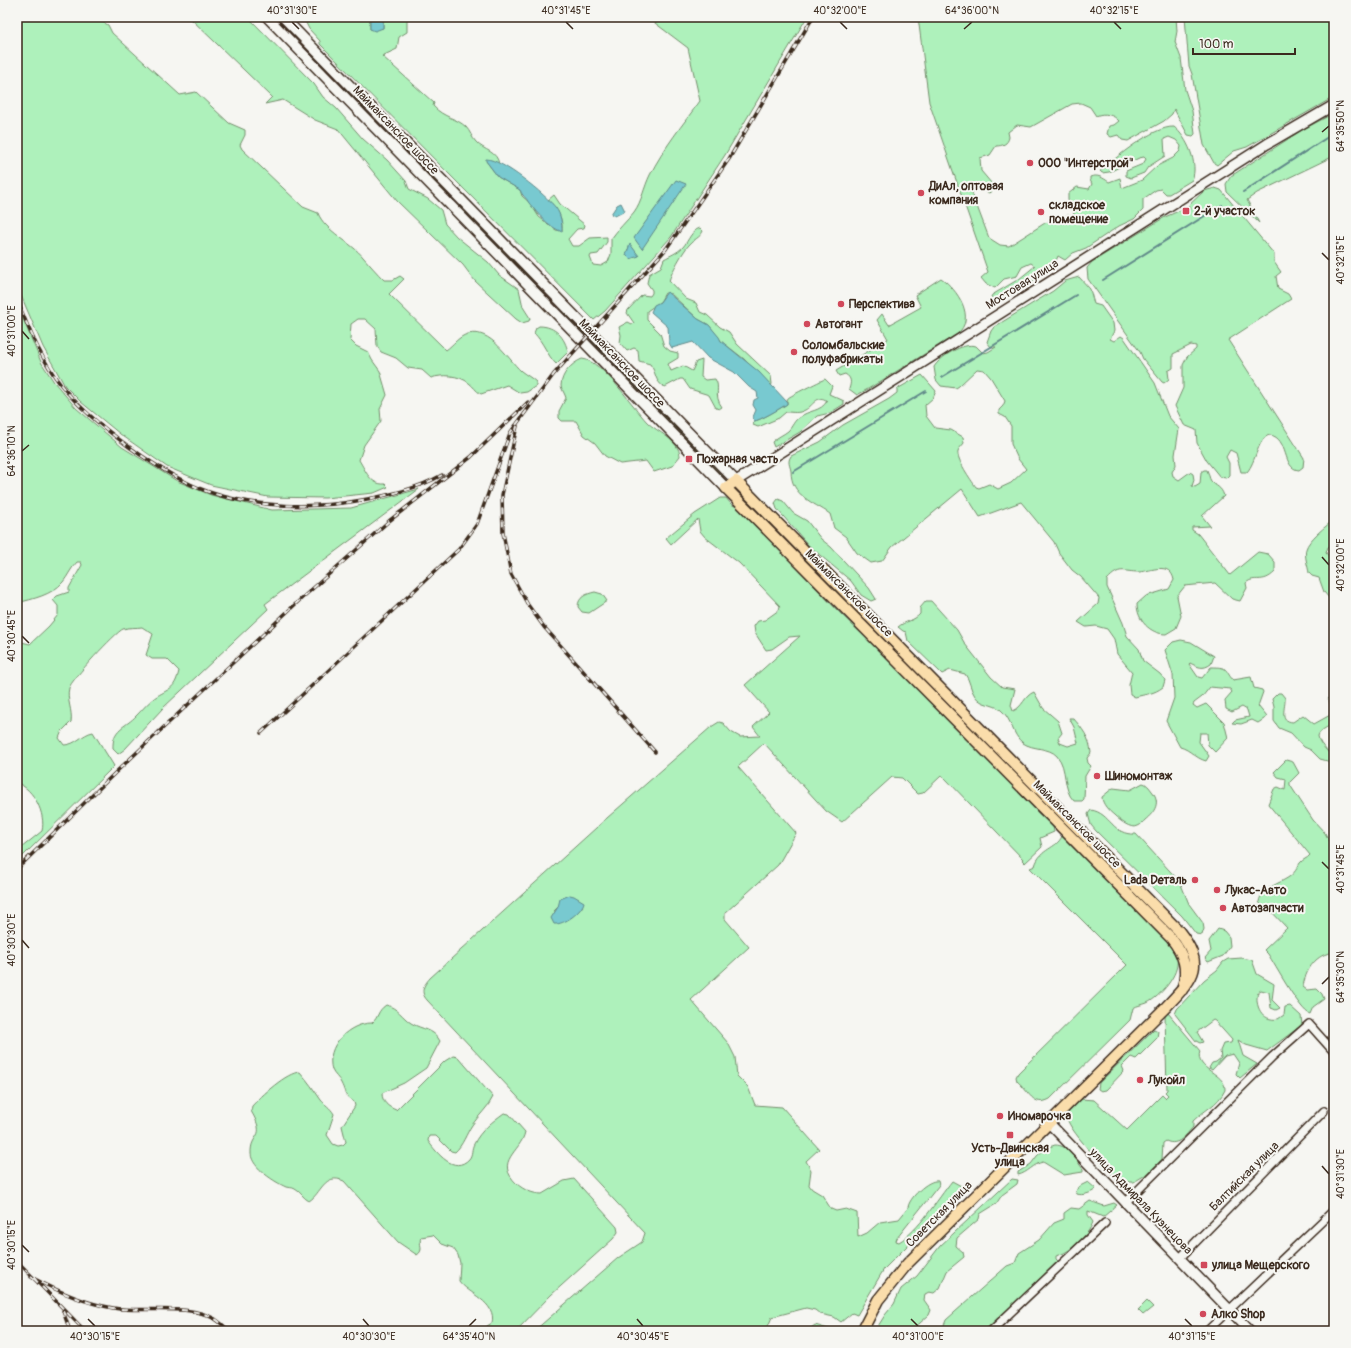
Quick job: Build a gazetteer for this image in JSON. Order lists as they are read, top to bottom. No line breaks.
{"streets":{"main road":["Маймаксанское шоссе","Мостовая улица","улица Адмирала Кузнецова","Советская улица"],"street":["Балтийская улица"]},"crossings":[["Маймаксанское шоссе","Мостовая улица"],["Маймаксанское шоссе","Советская улица"],["Балтийская улица","улица Адмирала Кузнецова"],["улица Адмирала Кузнецова","Советская улица"]],"places":{"other":["ООО \"Интерстрой\"","ДиАл, оптовая компания","складское помещение","Перспектива","Автогант","Соломбальские полуфабрикаты","Шиномонтаж","Lada Dеталь","Лукас-Авто","Автозапчасти","Лукойл","Иномарочка","Алко Shop"],"transit":["2-й участок","Пожарная часть","Усть-Двинская улица","улица Мещерского"]},"scale_bar":"100 m","coordinates":["40°31'30\"E","40°31'45\"E","40°32'00\"E","64°36'00\"N","40°32'15\"E","64°35'50\"N","40°31'00\"E","64°36'10\"N","40°30'45\"E","40°30'30\"E","64°35'30\"N","40°30'15\"E","64°35'40\"N","40°31'15\"E"]}
